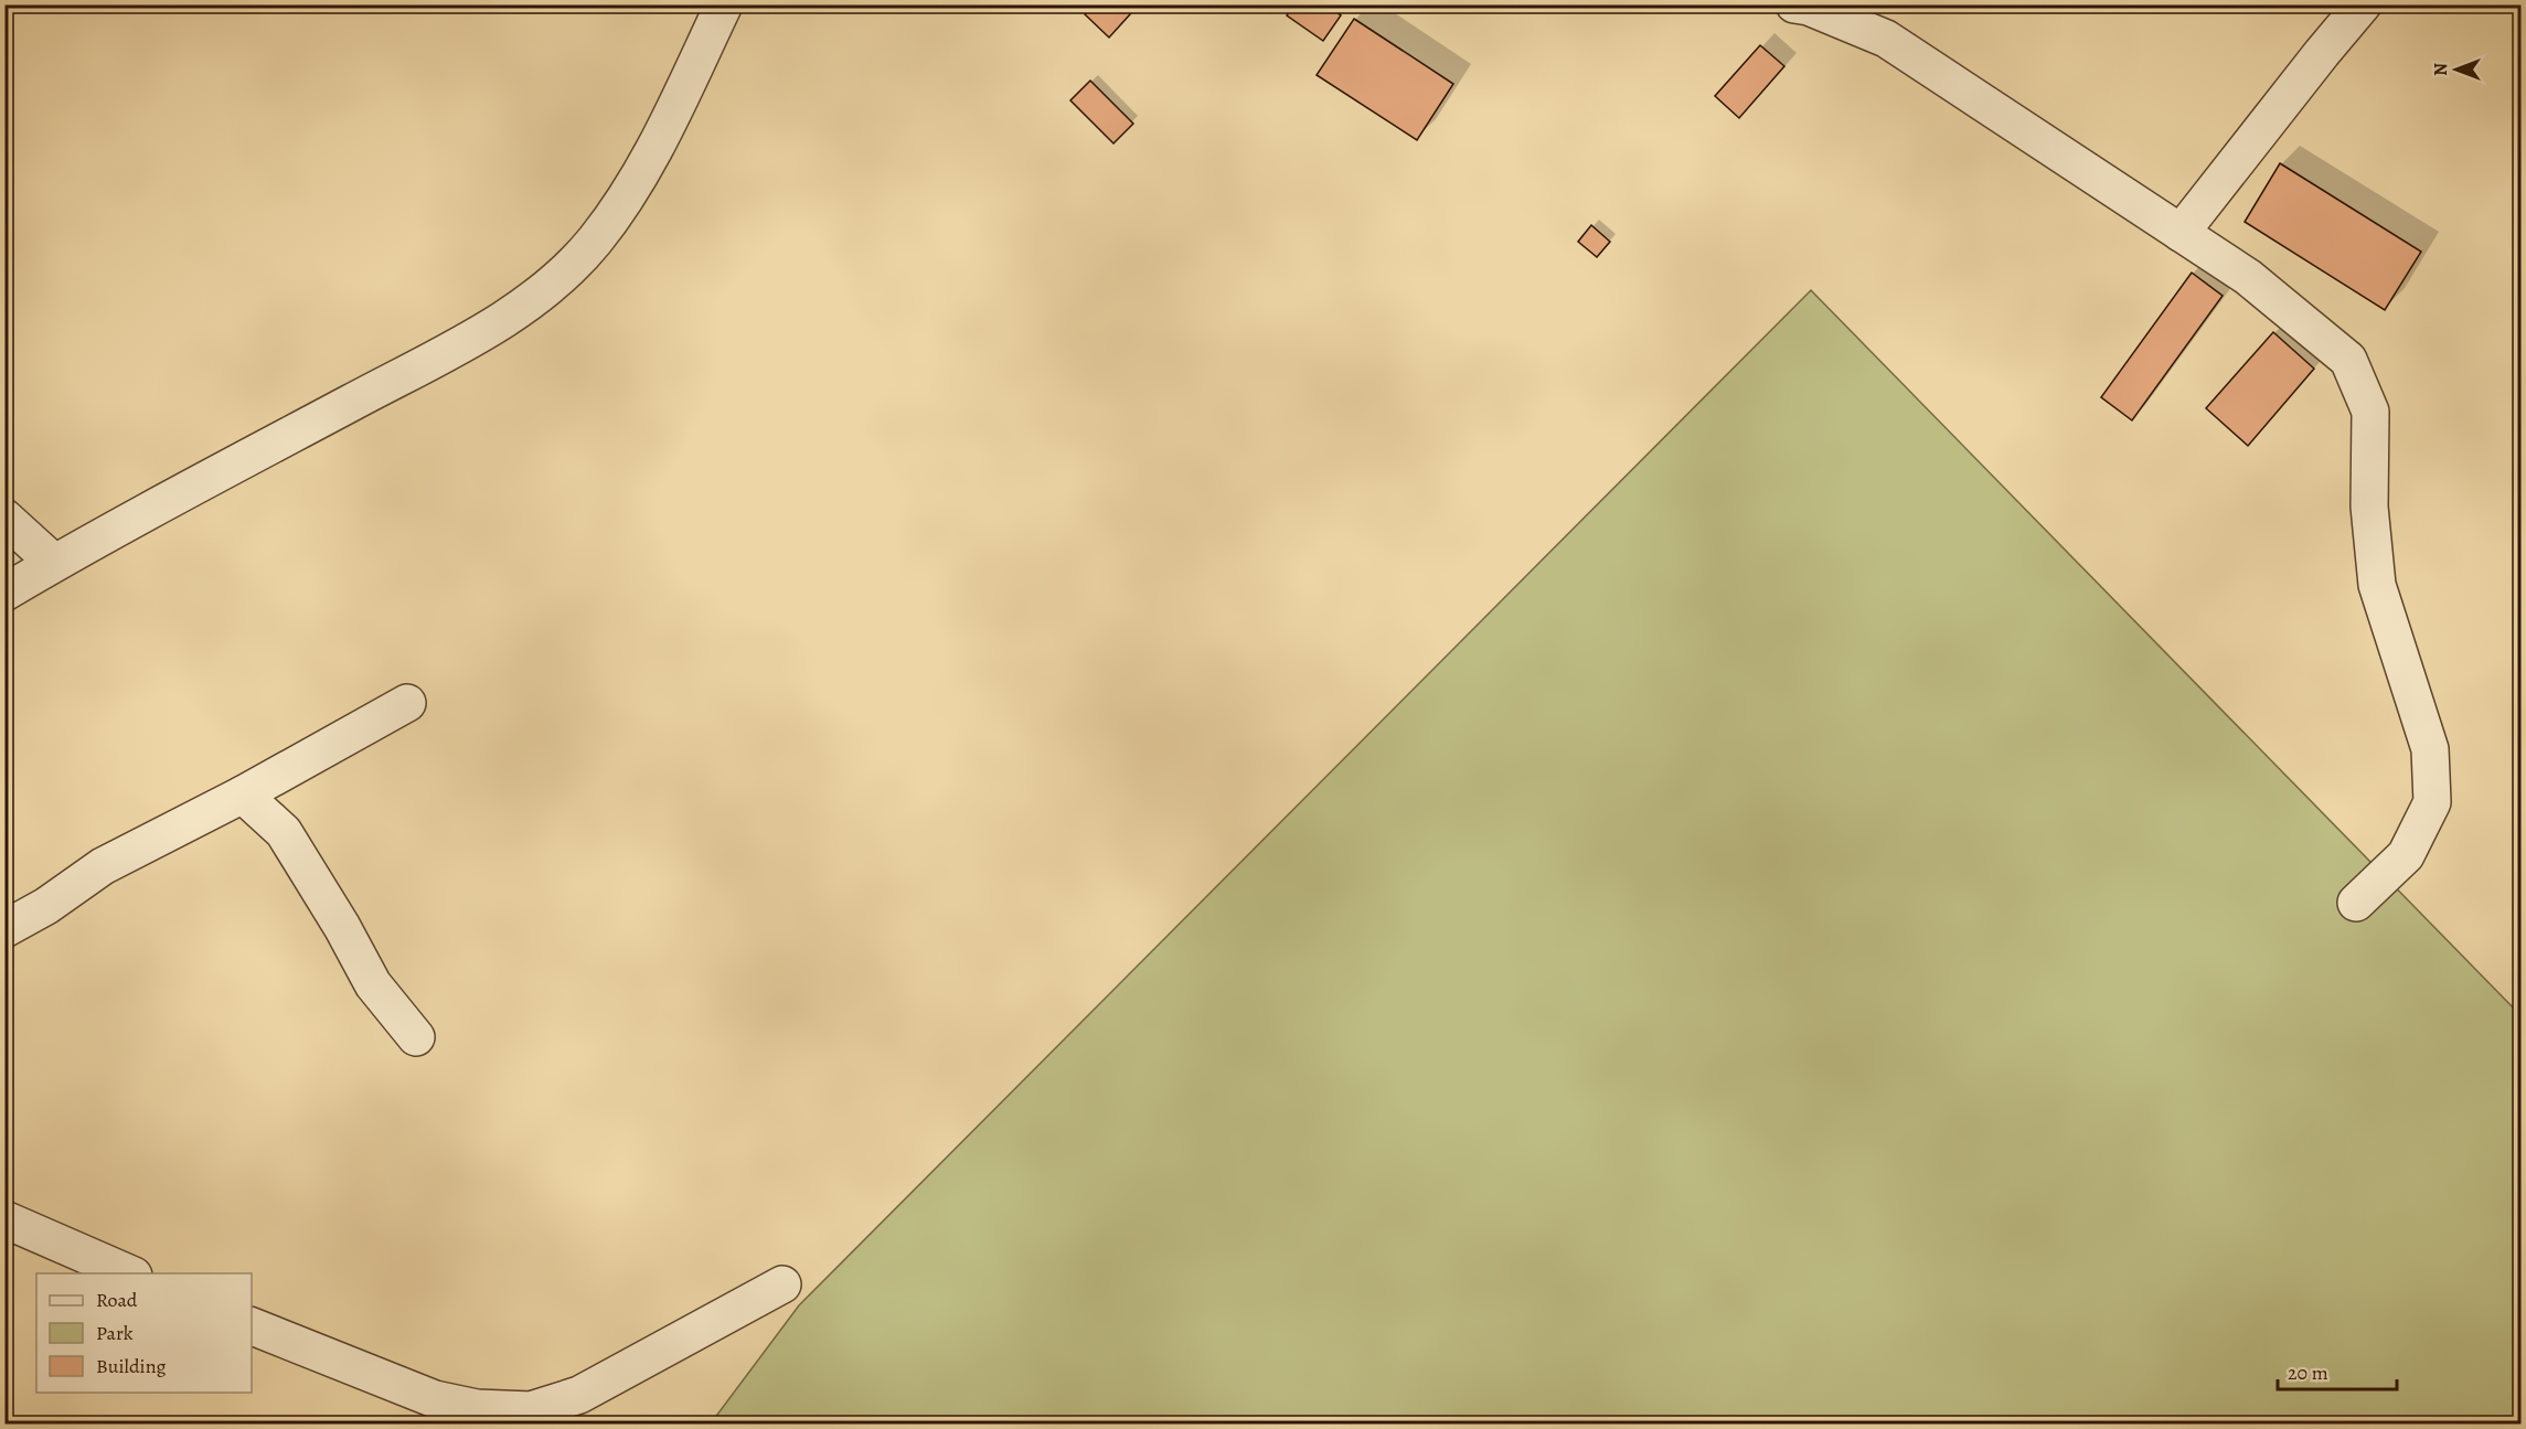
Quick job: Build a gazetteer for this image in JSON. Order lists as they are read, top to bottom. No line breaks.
{"legend":["Road","Park","Building"],"scale_bar":"20 m","north":"left"}
